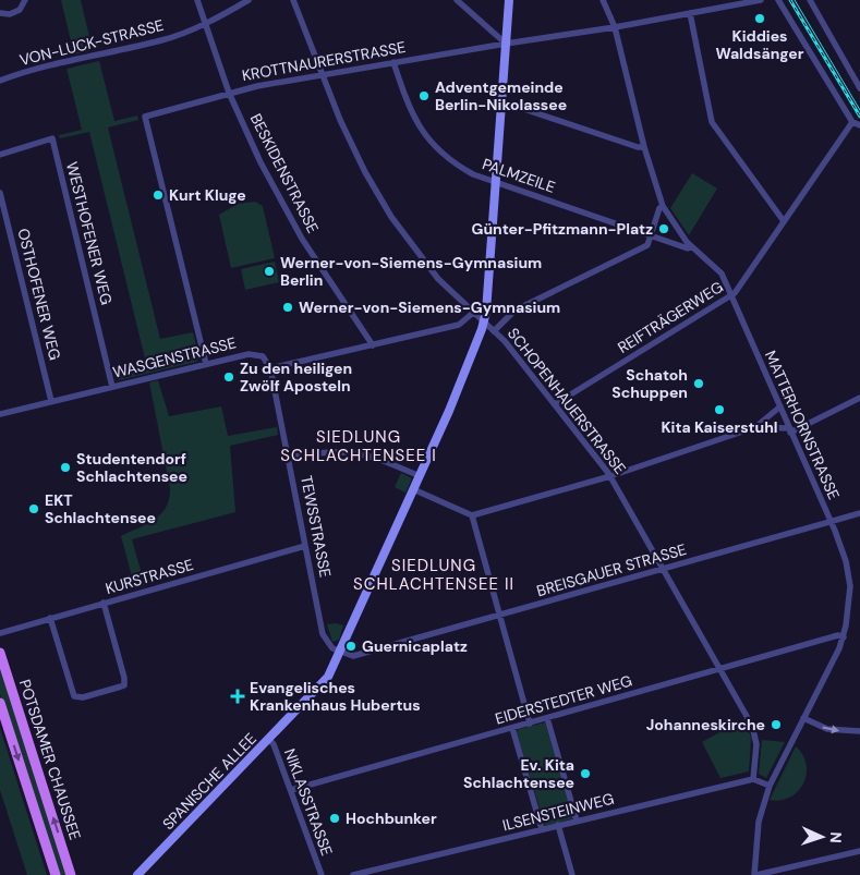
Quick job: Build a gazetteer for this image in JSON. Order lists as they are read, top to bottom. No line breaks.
{"streets":{"main road":["POTSDAMER CHAUSSEE","SPANISCHE ALLEE"],"street":["VON-LUCK-STRASSE","KROTTNAURERSTRASSE","BESKIDENSTRASSE","PALMZEILE","WESTHOFENER WEG","OSTHOFENER WEG","REIFTRÄGERWEG","WASGENSTRASSE","SCHOPENHAUERSTRASSE","MATTERHORNSTRASSE","TEWSSTRASSE","BREISGAUER STRASSE","KURSTRASSE","EIDERSTEDTER WEG","NIKLASSTRASSE","ILSENSTEINWEG"]},"crossings":[["VON-LUCK-STRASSE","BESKIDENSTRASSE"],["KROTTNAURERSTRASSE","BESKIDENSTRASSE"],["KROTTNAURERSTRASSE","PALMZEILE"],["KROTTNAURERSTRASSE","WASGENSTRASSE"],["KROTTNAURERSTRASSE","SCHOPENHAUERSTRASSE"],["KROTTNAURERSTRASSE","MATTERHORNSTRASSE"],["KROTTNAURERSTRASSE","SPANISCHE ALLEE"],["PALMZEILE","MATTERHORNSTRASSE"],["PALMZEILE","SPANISCHE ALLEE"],["WESTHOFENER WEG","WASGENSTRASSE"],["OSTHOFENER WEG","WASGENSTRASSE"],["REIFTRÄGERWEG","SCHOPENHAUERSTRASSE"],["REIFTRÄGERWEG","MATTERHORNSTRASSE"],["WASGENSTRASSE","TEWSSTRASSE"],["SCHOPENHAUERSTRASSE","BREISGAUER STRASSE"],["SCHOPENHAUERSTRASSE","EIDERSTEDTER WEG"],["SCHOPENHAUERSTRASSE","SPANISCHE ALLEE"],["SCHOPENHAUERSTRASSE","ILSENSTEINWEG"],["MATTERHORNSTRASSE","BREISGAUER STRASSE"],["MATTERHORNSTRASSE","EIDERSTEDTER WEG"],["TEWSSTRASSE","BREISGAUER STRASSE"],["TEWSSTRASSE","KURSTRASSE"],["TEWSSTRASSE","SPANISCHE ALLEE"],["BREISGAUER STRASSE","SPANISCHE ALLEE"],["EIDERSTEDTER WEG","NIKLASSTRASSE"],["SPANISCHE ALLEE","NIKLASSTRASSE"]],"districts":["SIEDLUNG SCHLACHTENSEE I","SIEDLUNG SCHLACHTENSEE II"],"places":{"other":["Kiddies Waldsänger","Adventgemeinde Berlin-Nikolassee","Kurt Kluge","Günter-Pfitzmann-Platz","Werner-von-Siemens-Gymnasium Berlin","Werner-von-Siemens-Gymnasium","Zu den heiligen Zwölf Aposteln","Schatoh Schuppen","Kita Kaiserstuhl","Studentendorf Schlachtensee","EKT Schlachtensee","Guernicaplatz","Johanneskirche","Ev. Kita Schlachtensee","Hochbunker"],"health":["Evangelisches Krankenhaus Hubertus"]},"north":"right"}
